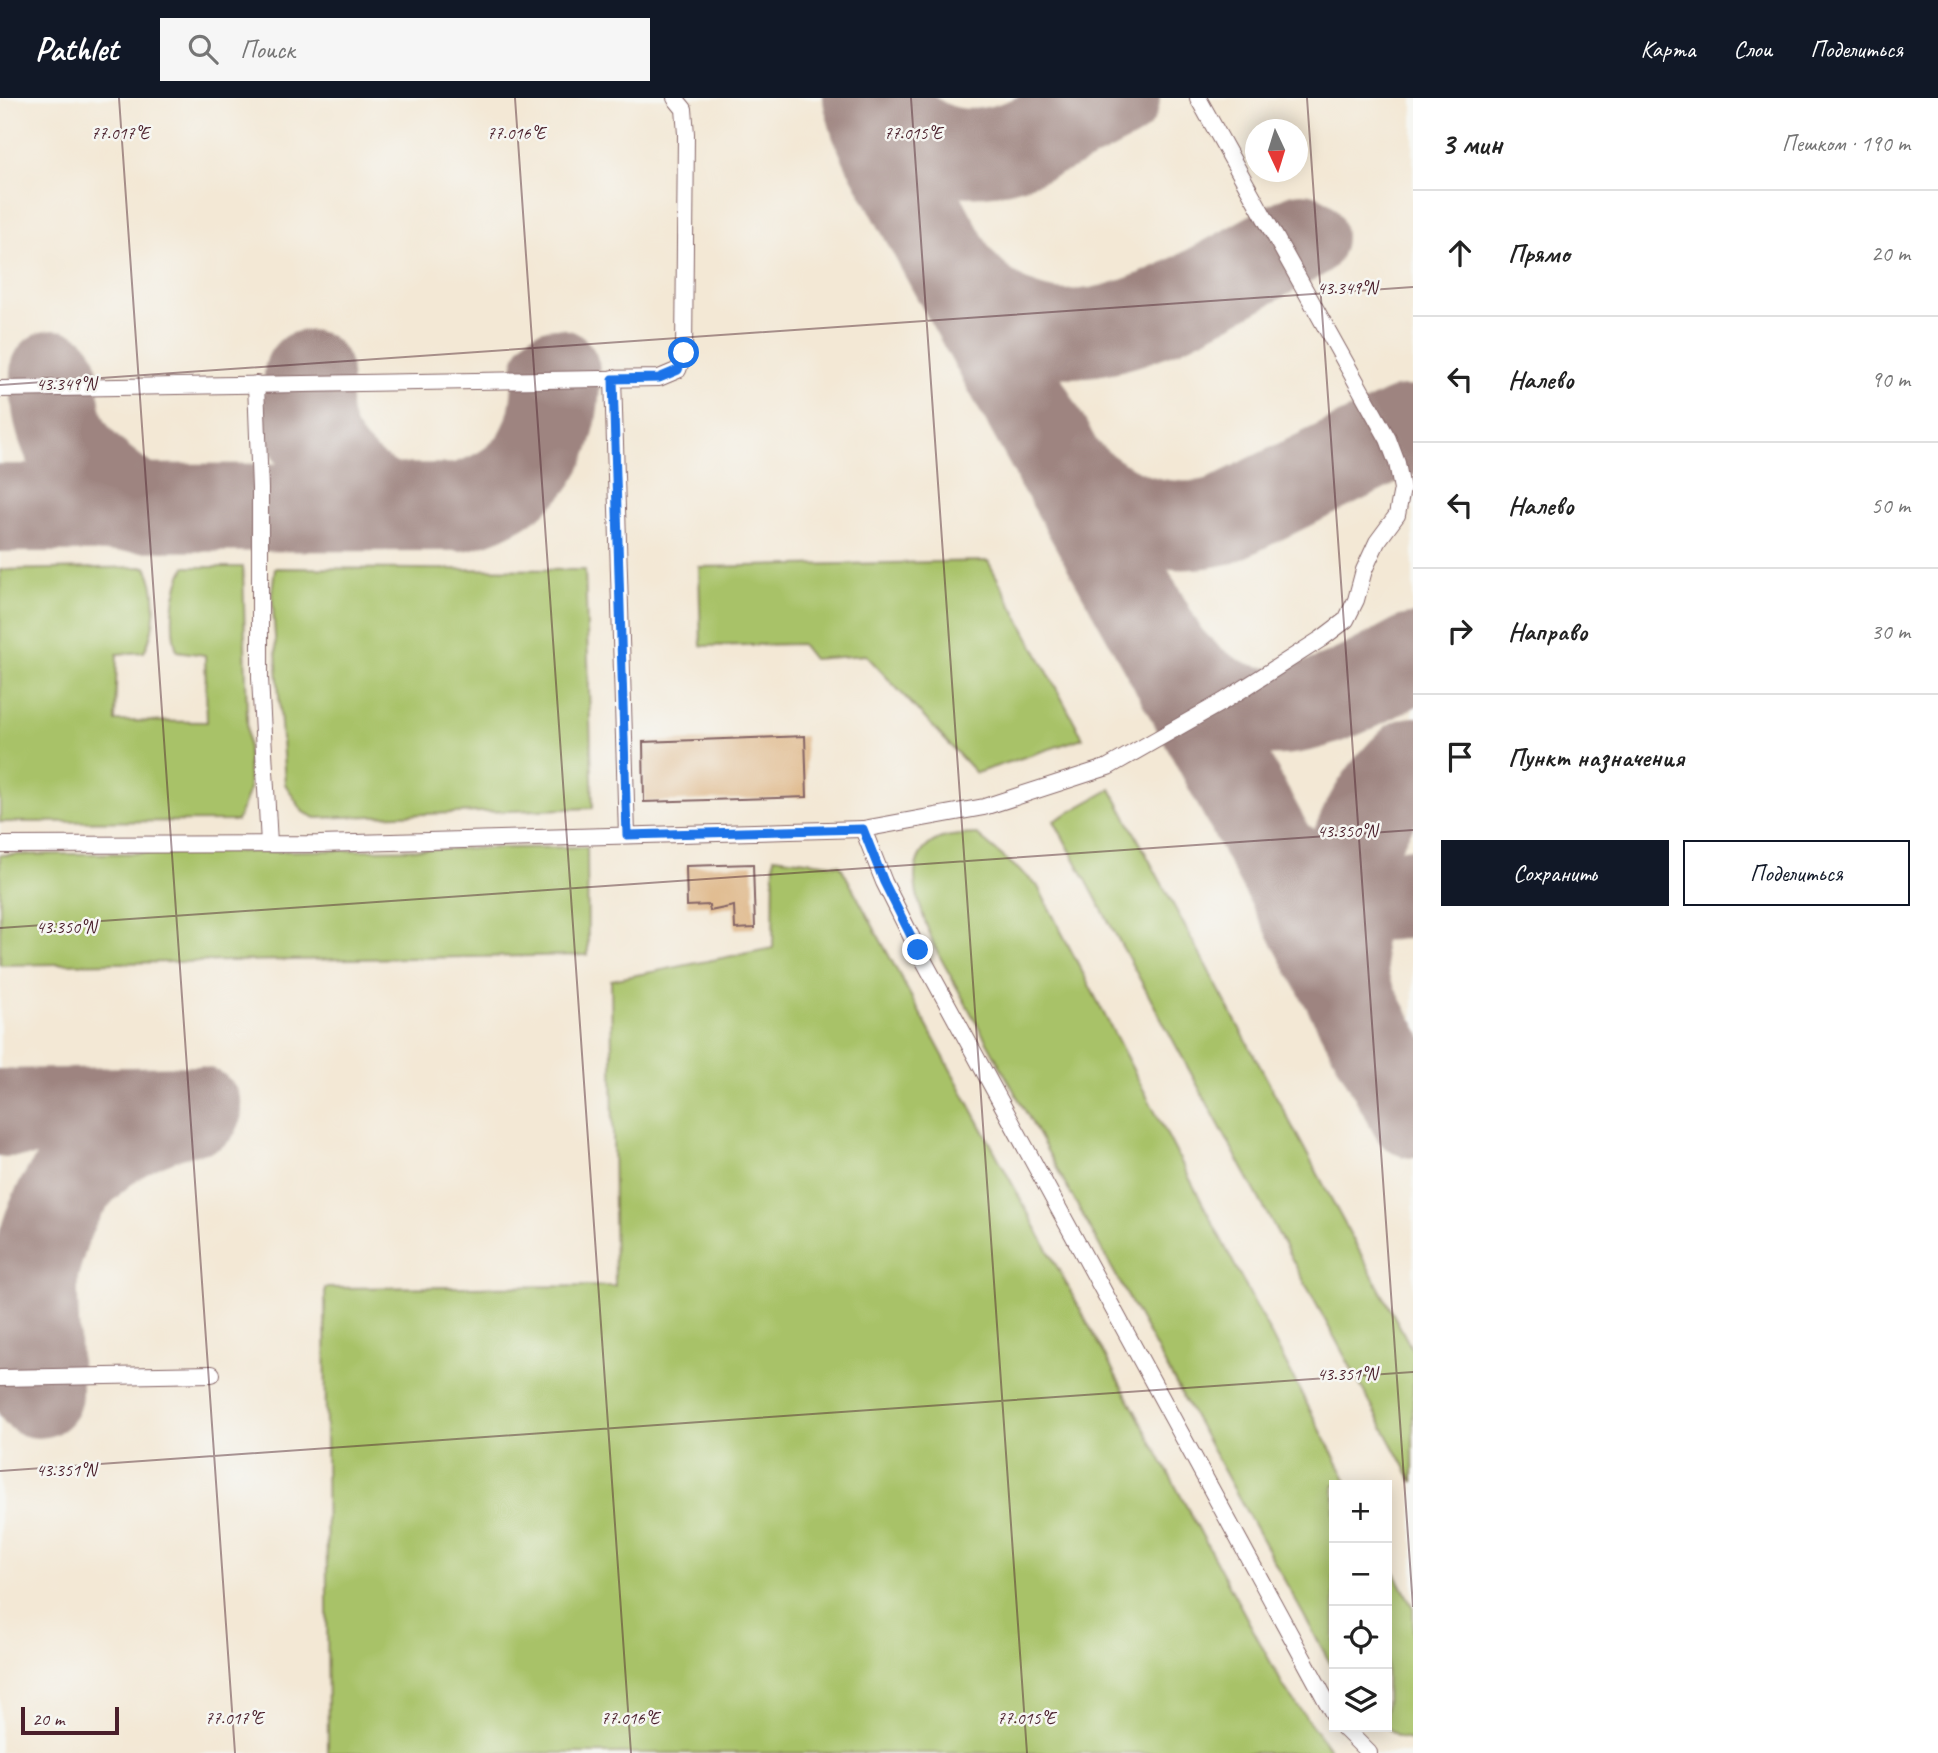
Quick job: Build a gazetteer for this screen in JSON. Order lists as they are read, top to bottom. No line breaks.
{"scale_bar":"20 m","north":"bottom","page":{"header":"Pathlet","search":"Поиск","nav":["Карта","Слои","Поделиться"],"heading":["3 мин","Пешком · 190 m"],"list":[["Прямо","20 m"],["Налево","90 m"],["Налево","50 m"],["Направо","30 m"],"Пункт назначения"],"buttons":["Сохранить","Поделиться"],"map_buttons":["+","−"],"scale":"20 m"},"coordinates":["77.017°E","77.016°E","77.015°E","43.349°N","43.350°N","43.351°N"]}
